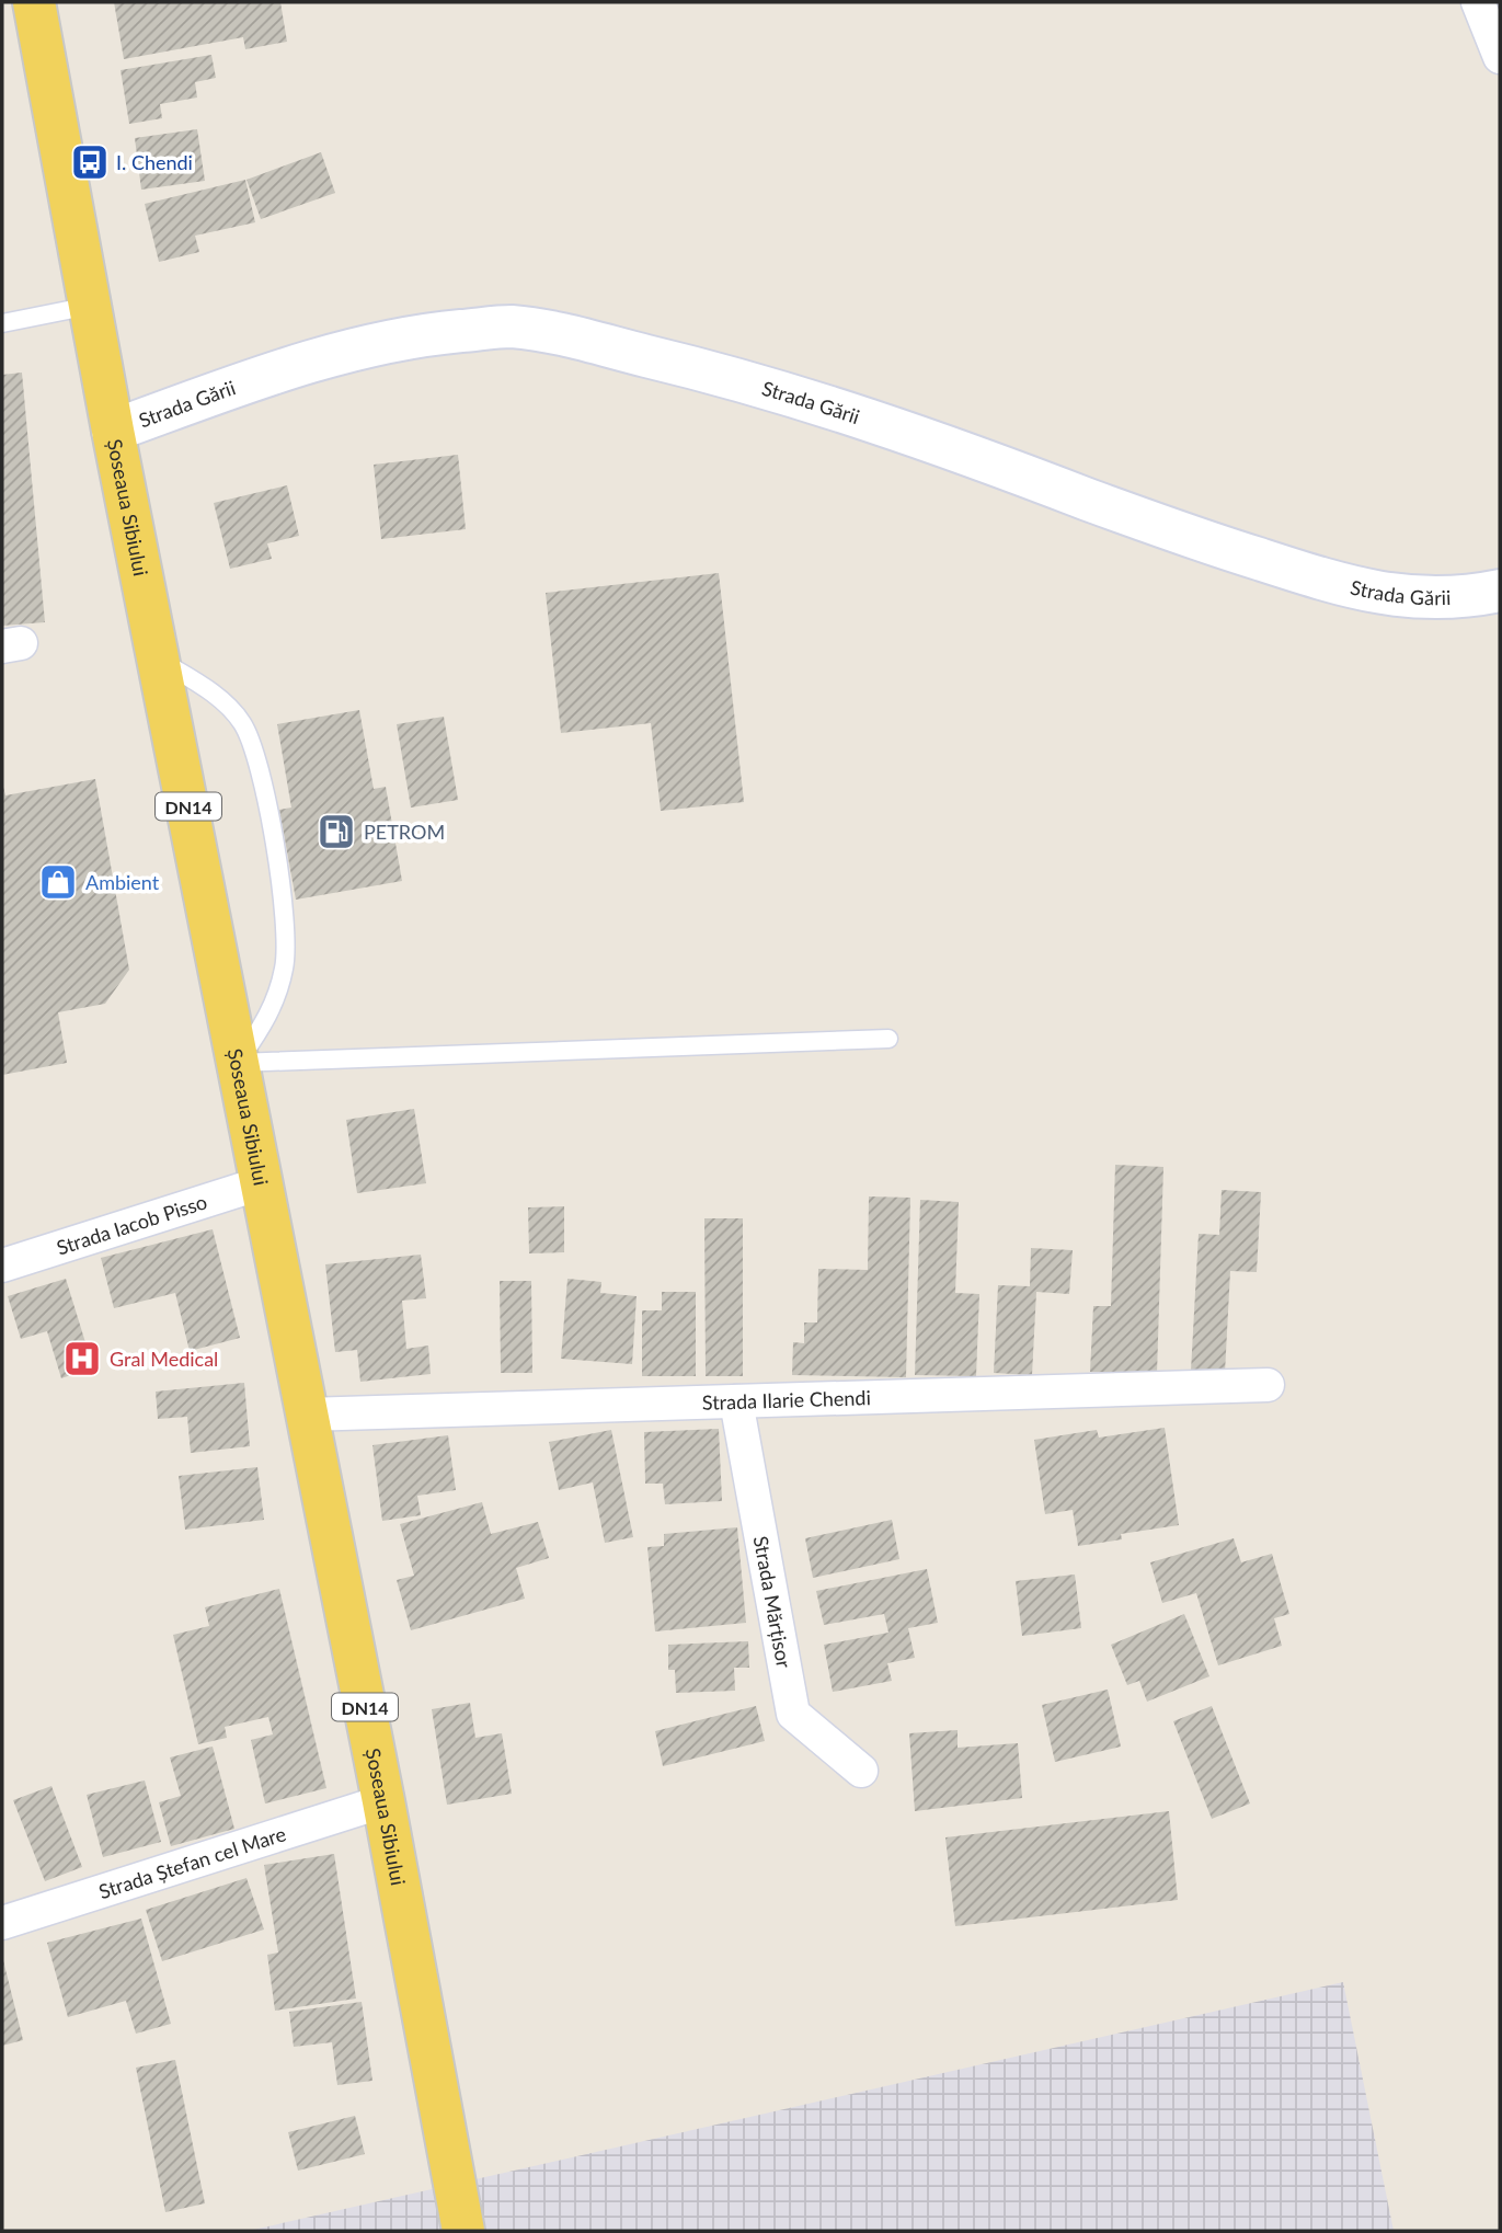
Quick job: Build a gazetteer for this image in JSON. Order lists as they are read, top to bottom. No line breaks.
{"streets":{"main road":["Strada Gării","Șoseaua Sibiului","DN14"],"street":["Strada Iacob Pisso","Strada Ilarie Chendi","Strada Mărțisor","Strada Ștefan cel Mare"]},"crossings":[["Strada Gării","Șoseaua Sibiului"],["Șoseaua Sibiului","Strada Iacob Pisso"],["Șoseaua Sibiului","Strada Ilarie Chendi"],["Șoseaua Sibiului","Strada Ștefan cel Mare"],["Strada Ilarie Chendi","Strada Mărțisor"]],"places":{"bus stop":["I. Chendi"],"fuel station":["PETROM"],"shop":["Ambient"],"hospital":["Gral Medical"]}}
